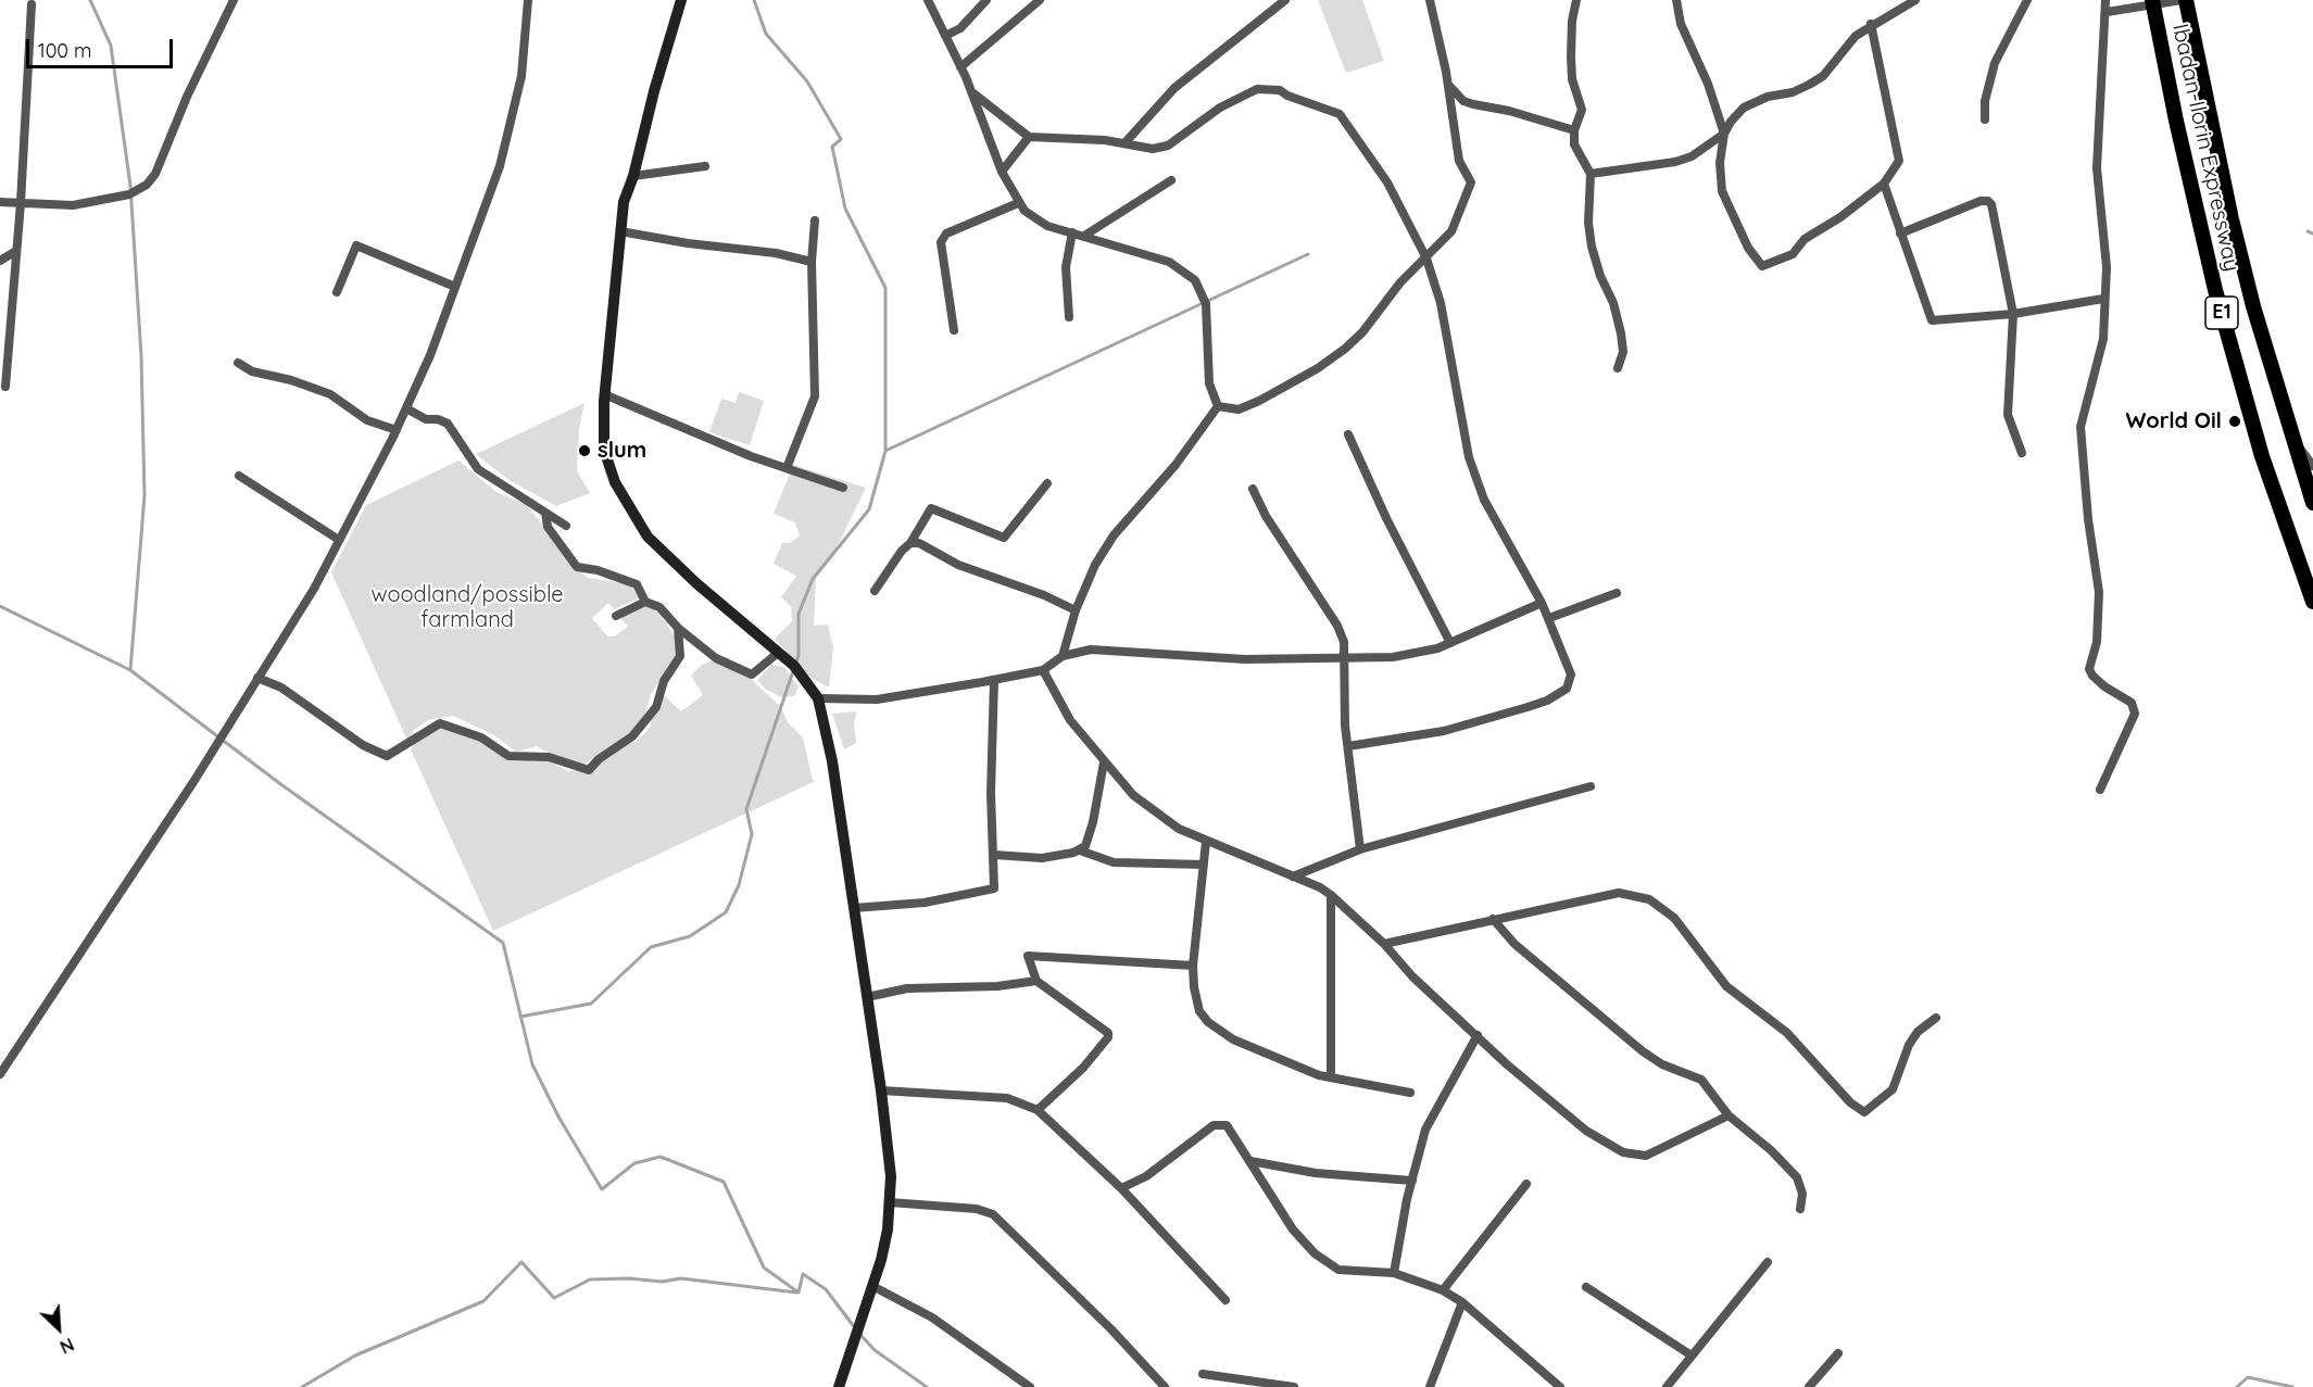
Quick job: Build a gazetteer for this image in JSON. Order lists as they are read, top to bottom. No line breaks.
{"streets":{"highway":["Ibadan-Ilorin Expressway","E1"]},"parks":["woodland/possible farmland"],"places":["World Oil","slum"],"scale_bar":"100 m","north":"bottom right"}
